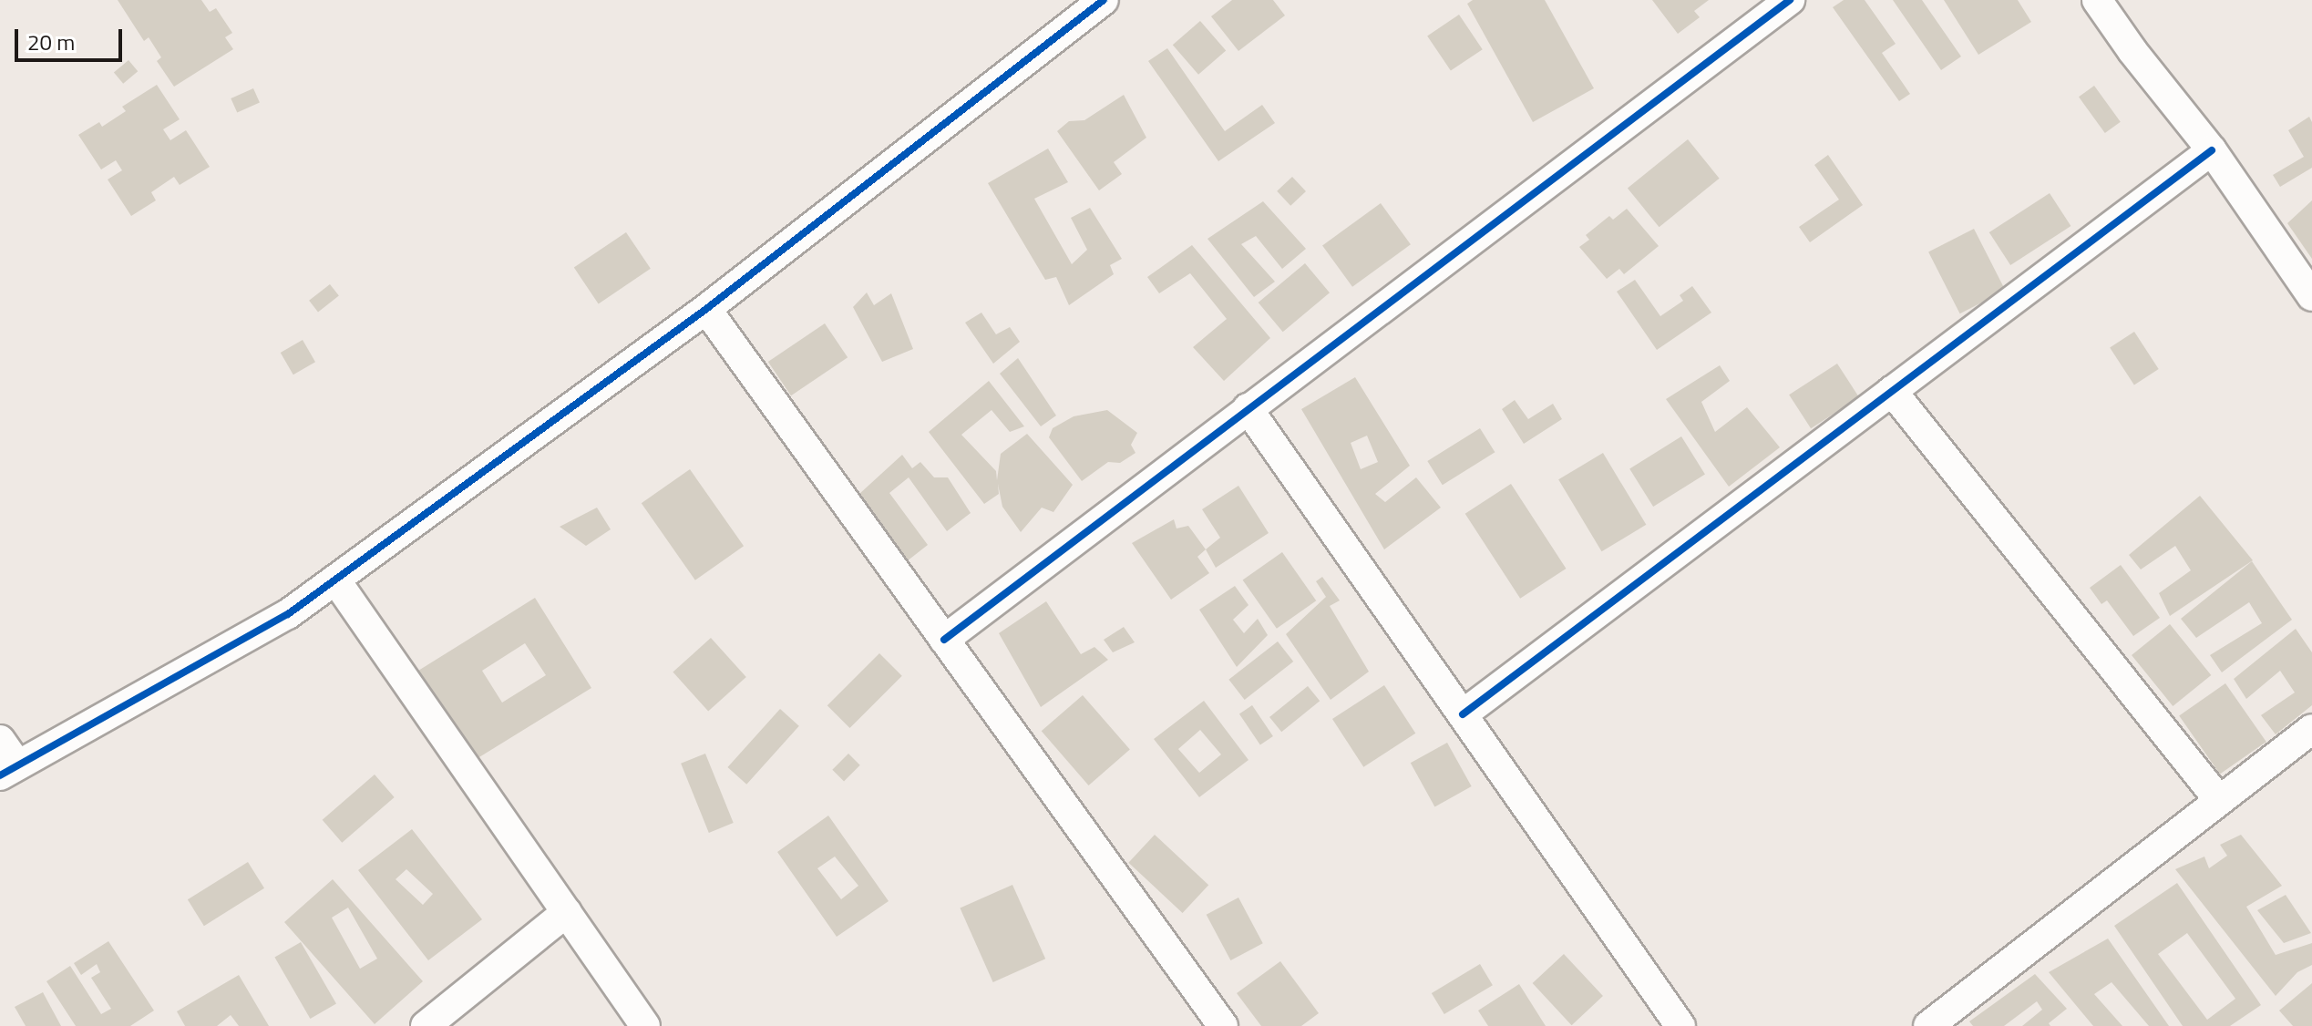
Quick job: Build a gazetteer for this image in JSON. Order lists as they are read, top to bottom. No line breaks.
{"scale_bar":"20 m"}
